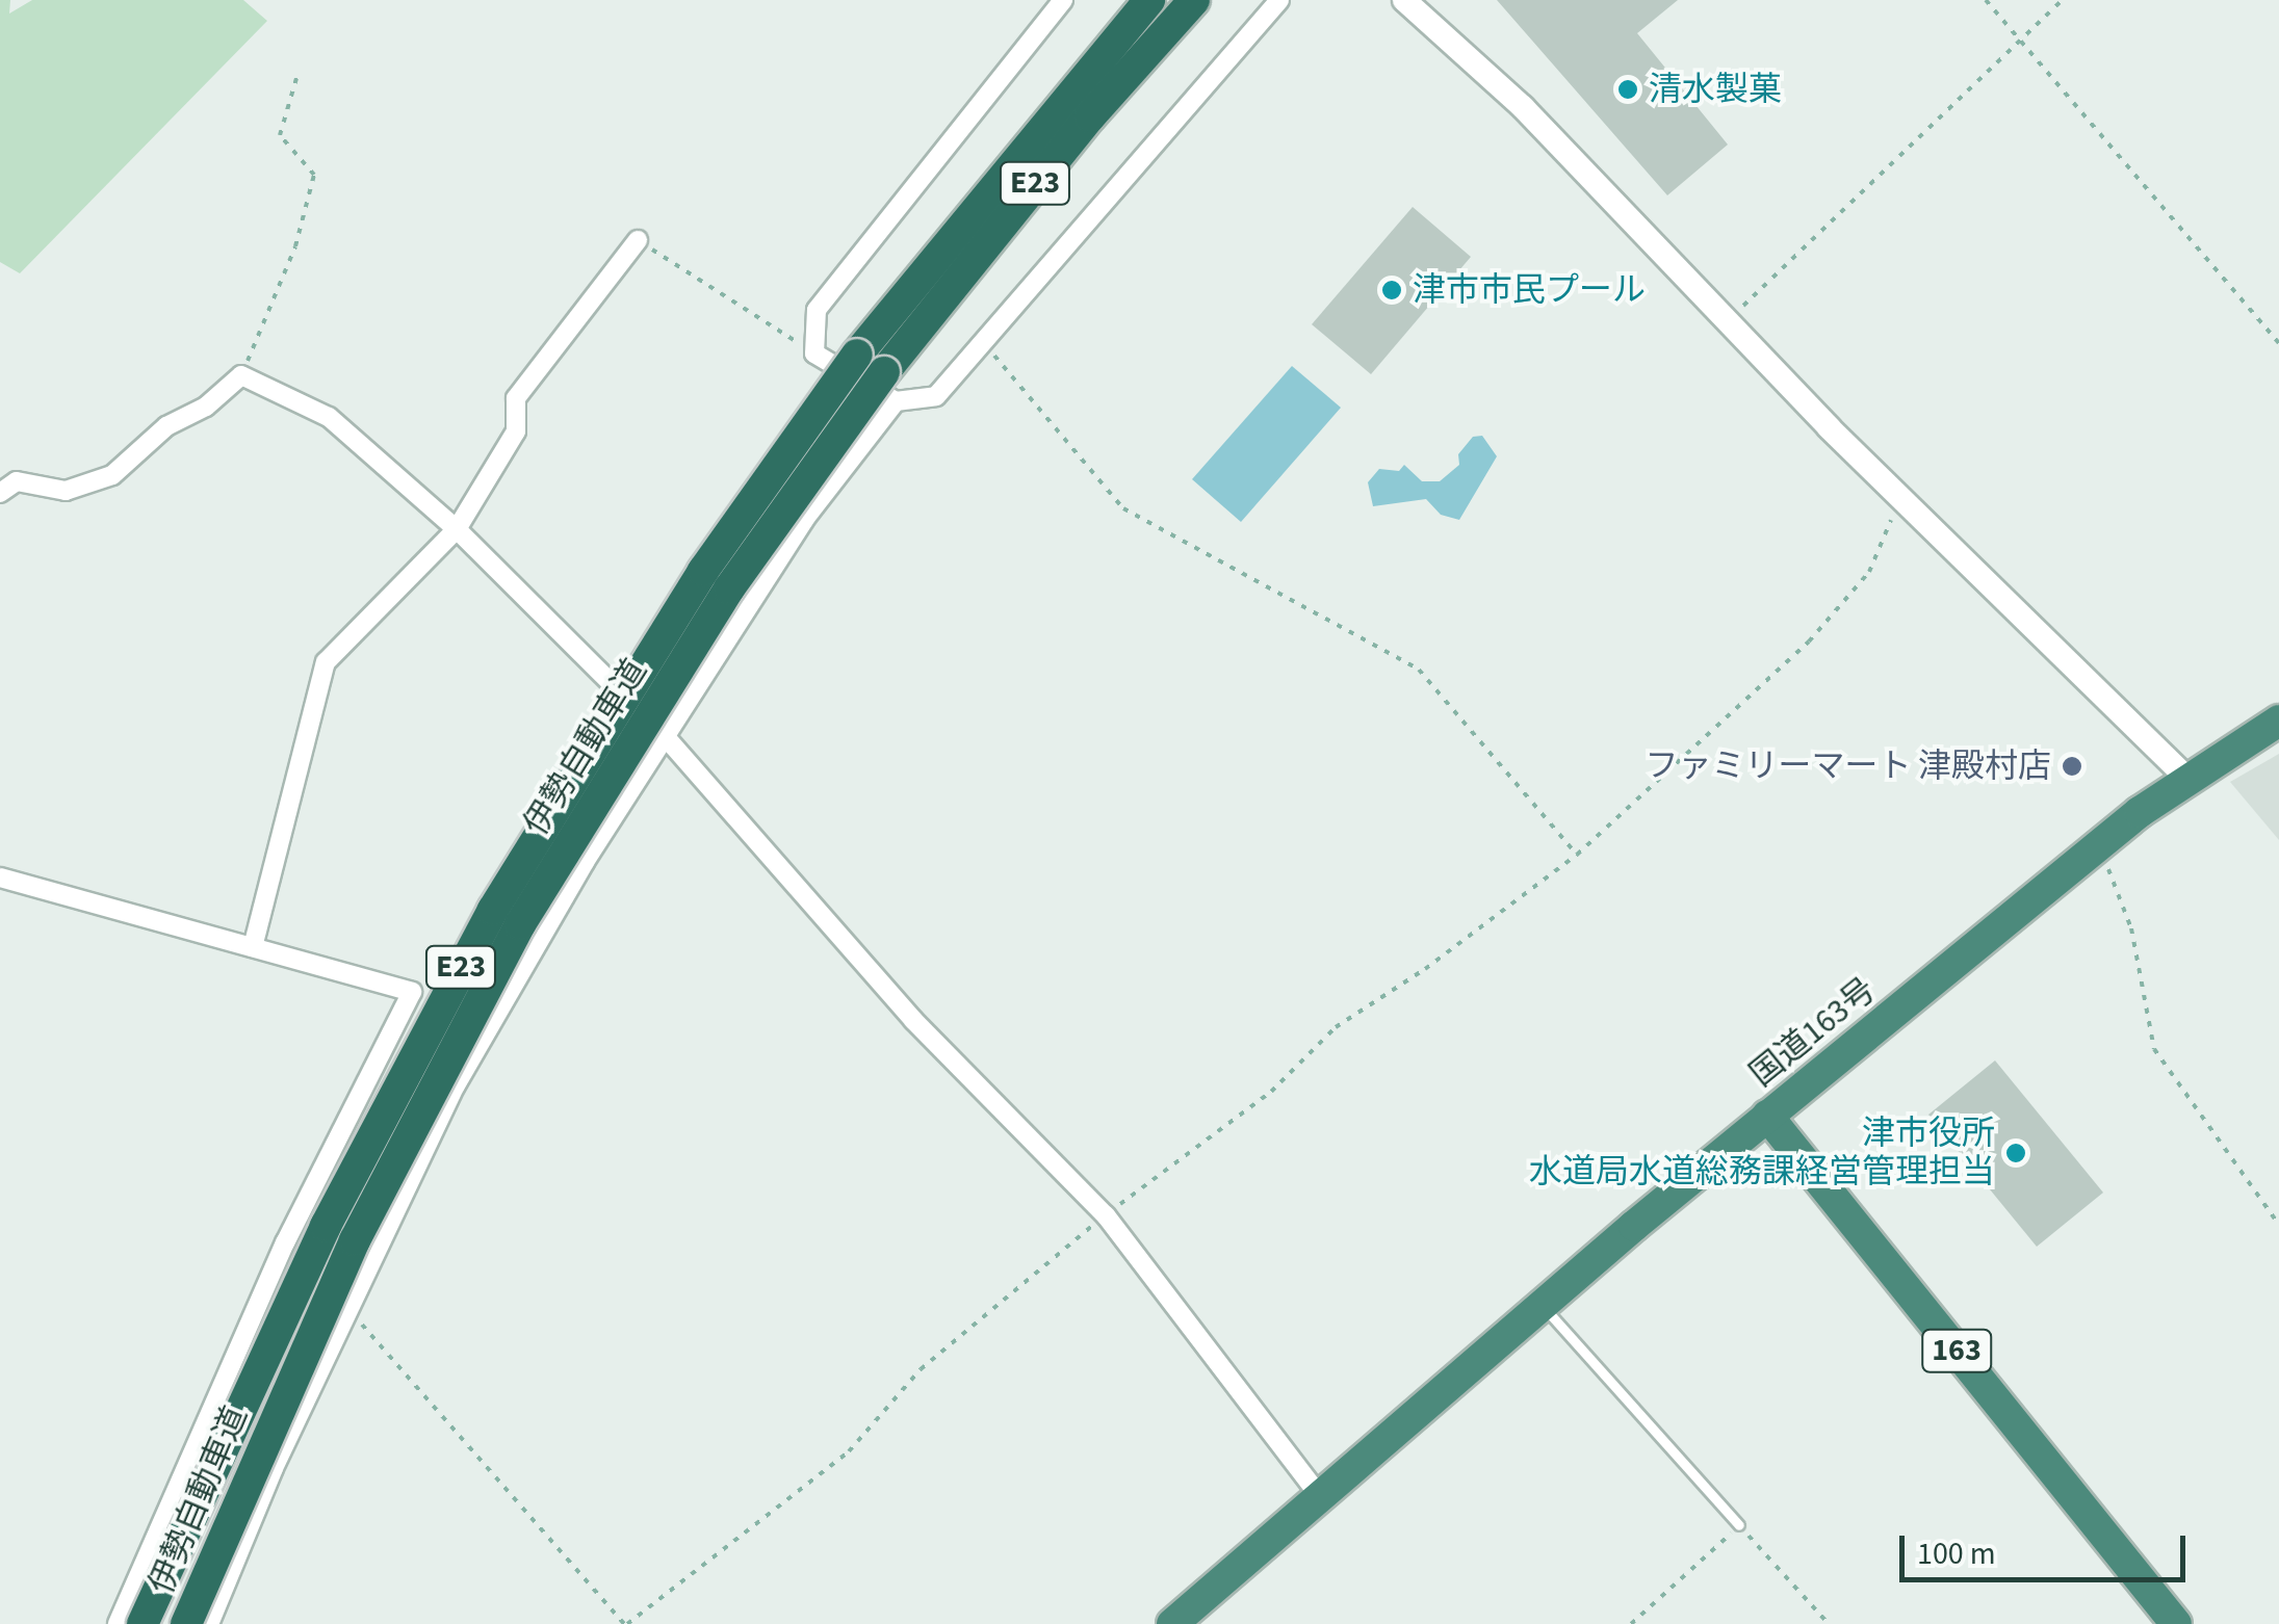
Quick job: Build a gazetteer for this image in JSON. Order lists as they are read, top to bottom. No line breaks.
{"streets":{"highway":["E23","伊勢自動車道","国道163号","163"]},"crossings":[["国道163号","163"]],"places":["清水製菓","津市市民プール","ファミリーマート 津殿村店","津市役所 水道局水道総務課経営管理担当"],"scale_bar":"100 m"}
